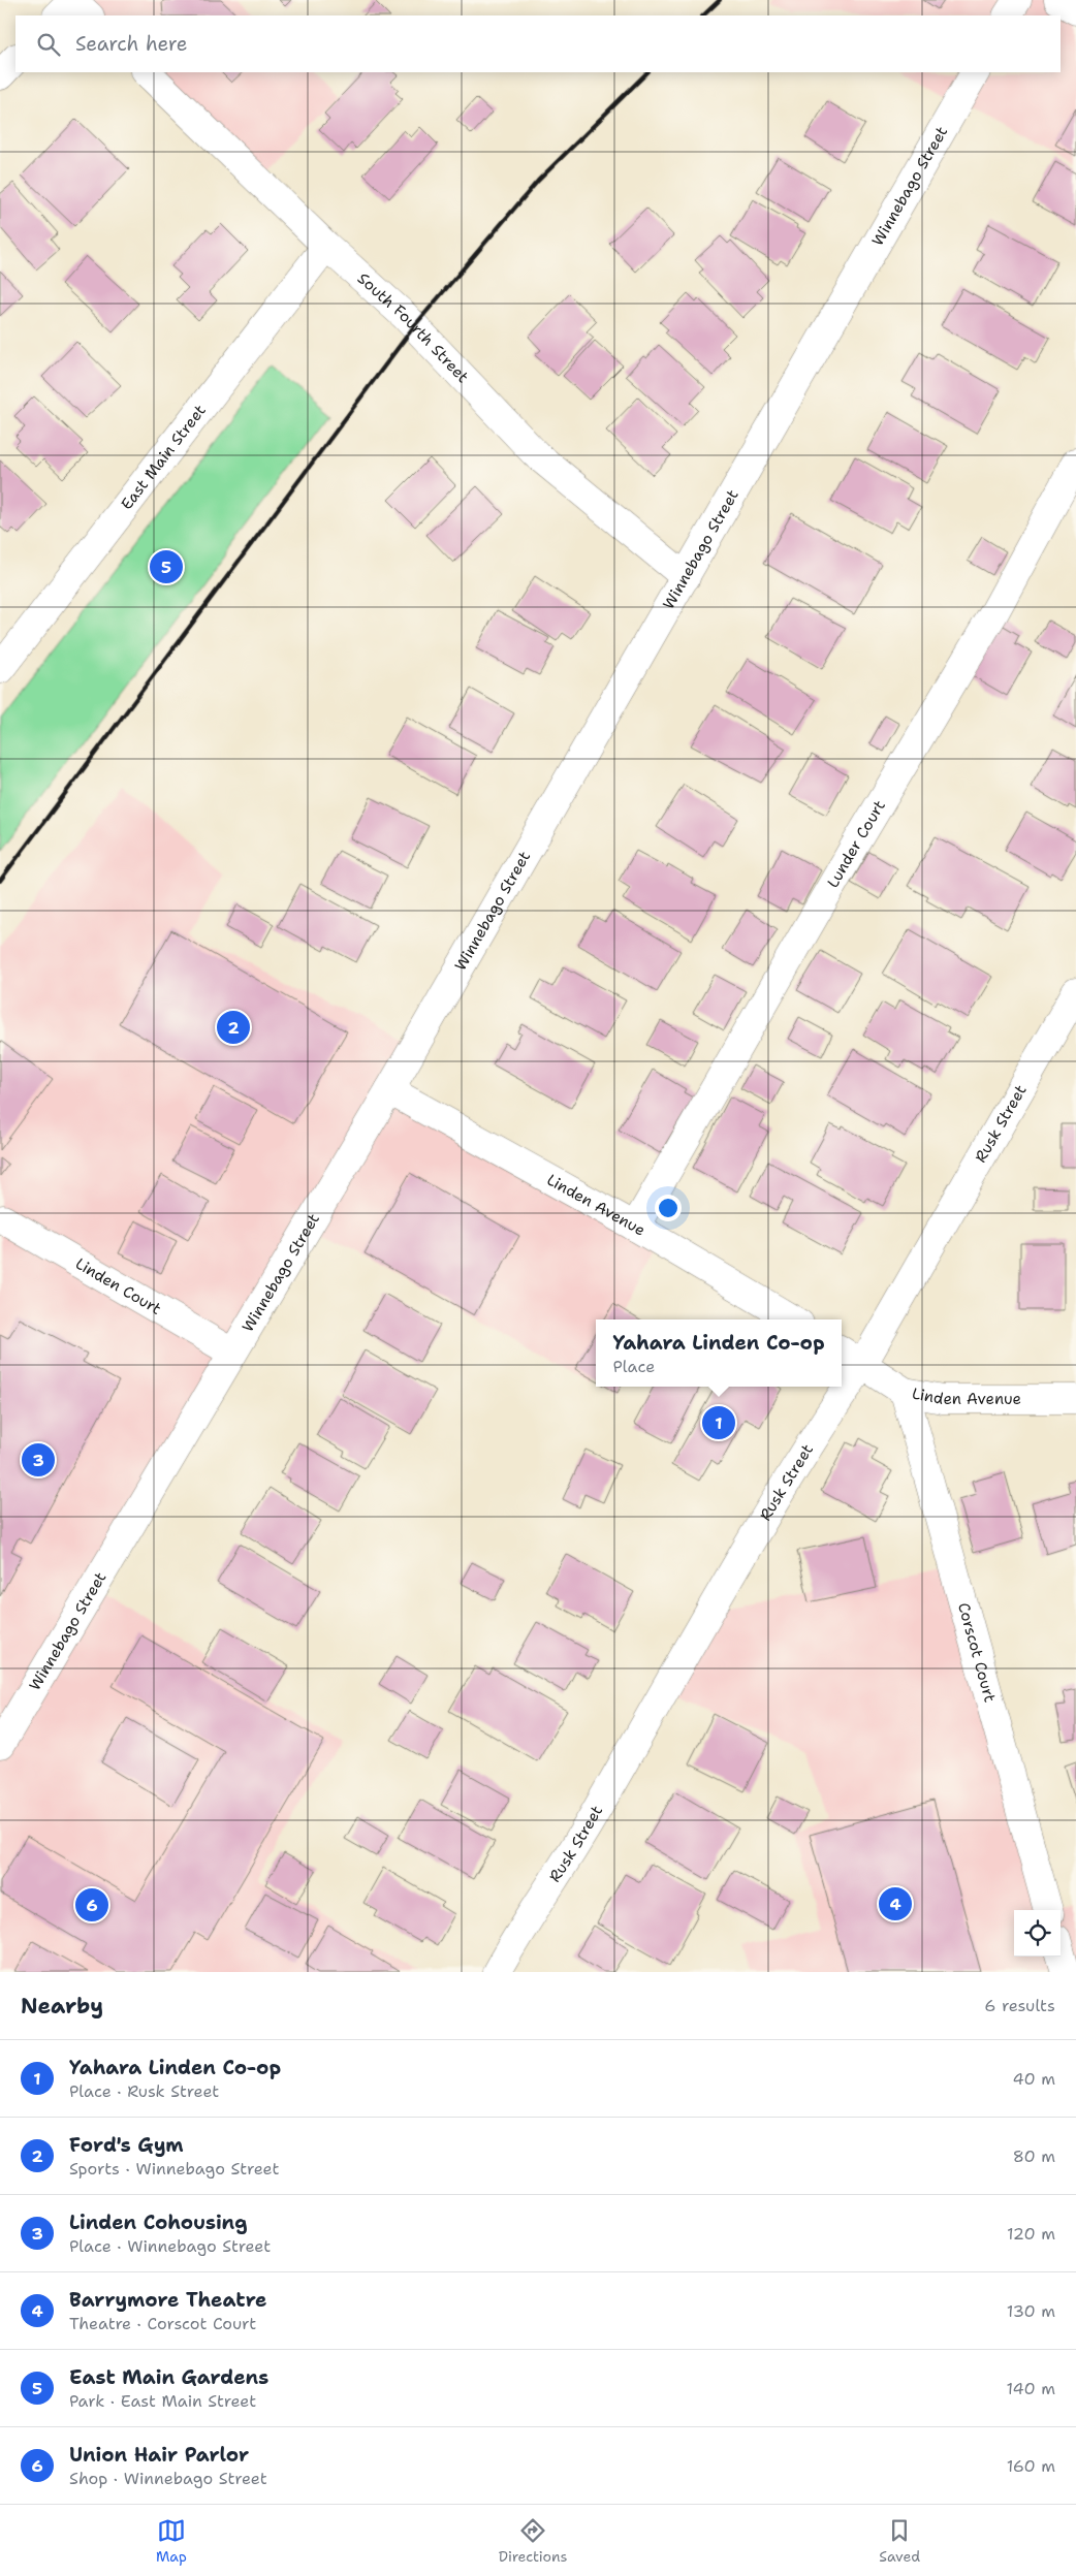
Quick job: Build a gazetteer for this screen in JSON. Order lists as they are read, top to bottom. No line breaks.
{"streets":{"street":["Winnebago Street","South Fourth Street","East Main Street","Lunder Court","Rusk Street","Linden Avenue","Linden Court","Corscot Court"]},"crossings":[["Winnebago Street","South Fourth Street"],["Winnebago Street","Linden Avenue"],["Winnebago Street","Linden Court"],["South Fourth Street","East Main Street"],["Lunder Court","Linden Avenue"],["Rusk Street","Linden Avenue"],["Linden Avenue","Corscot Court"]],"page":{"search":"Search here","pins":["5","2","1","3","4","6"],"popup":["Yahara Linden Co-op","Place"],"heading":["Nearby","6 results"],"list":[{"mark":"1","name":"Yahara Linden Co-op","note":"Place · Rusk Street","value":"40 m"},{"mark":"2","name":"Ford's Gym","note":"Sports · Winnebago Street","value":"80 m"},{"mark":"3","name":"Linden Cohousing","note":"Place · Winnebago Street","value":"120 m"},{"mark":"4","name":"Barrymore Theatre","note":"Theatre · Corscot Court","value":"130 m"},{"mark":"5","name":"East Main Gardens","note":"Park · East Main Street","value":"140 m"},{"mark":"6","name":"Union Hair Parlor","note":"Shop · Winnebago Street","value":"160 m"}],"nav":["Map","Directions","Saved"]}}
